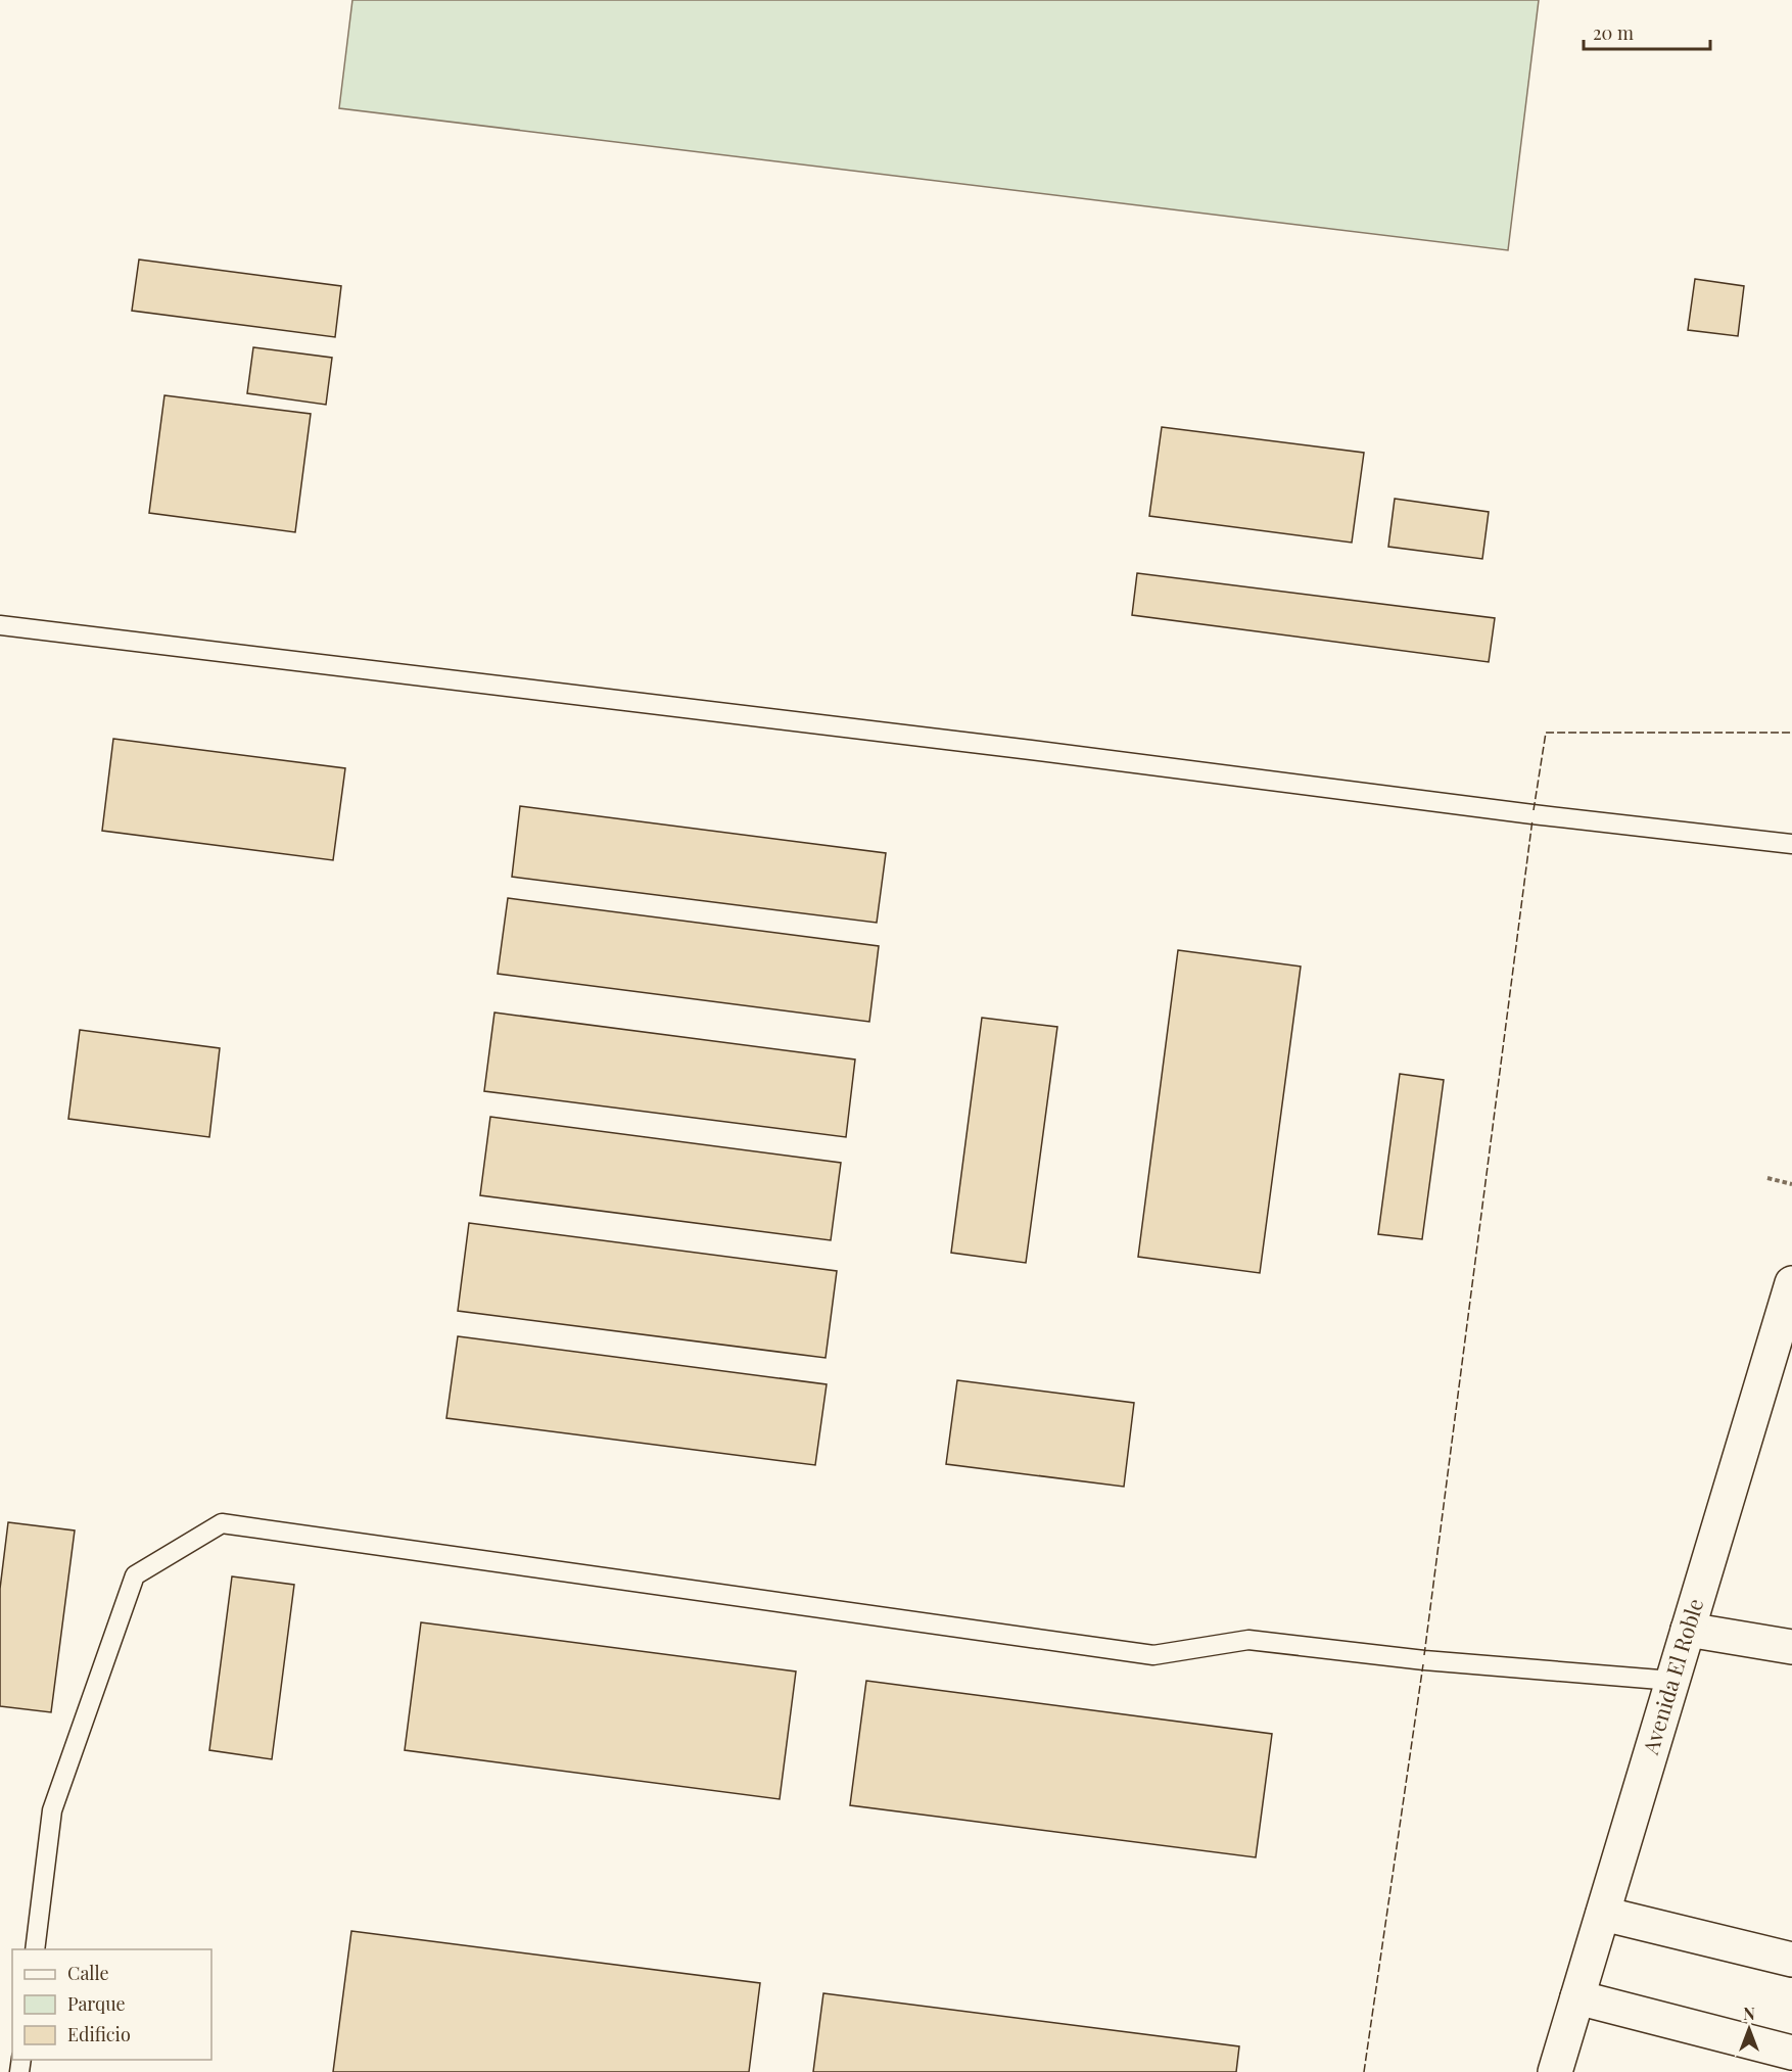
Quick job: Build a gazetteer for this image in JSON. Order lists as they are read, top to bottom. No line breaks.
{"streets":{"street":["Avenida El Roble"]},"legend":["Calle","Parque","Edificio"],"scale_bar":"20 m","north":"top"}
